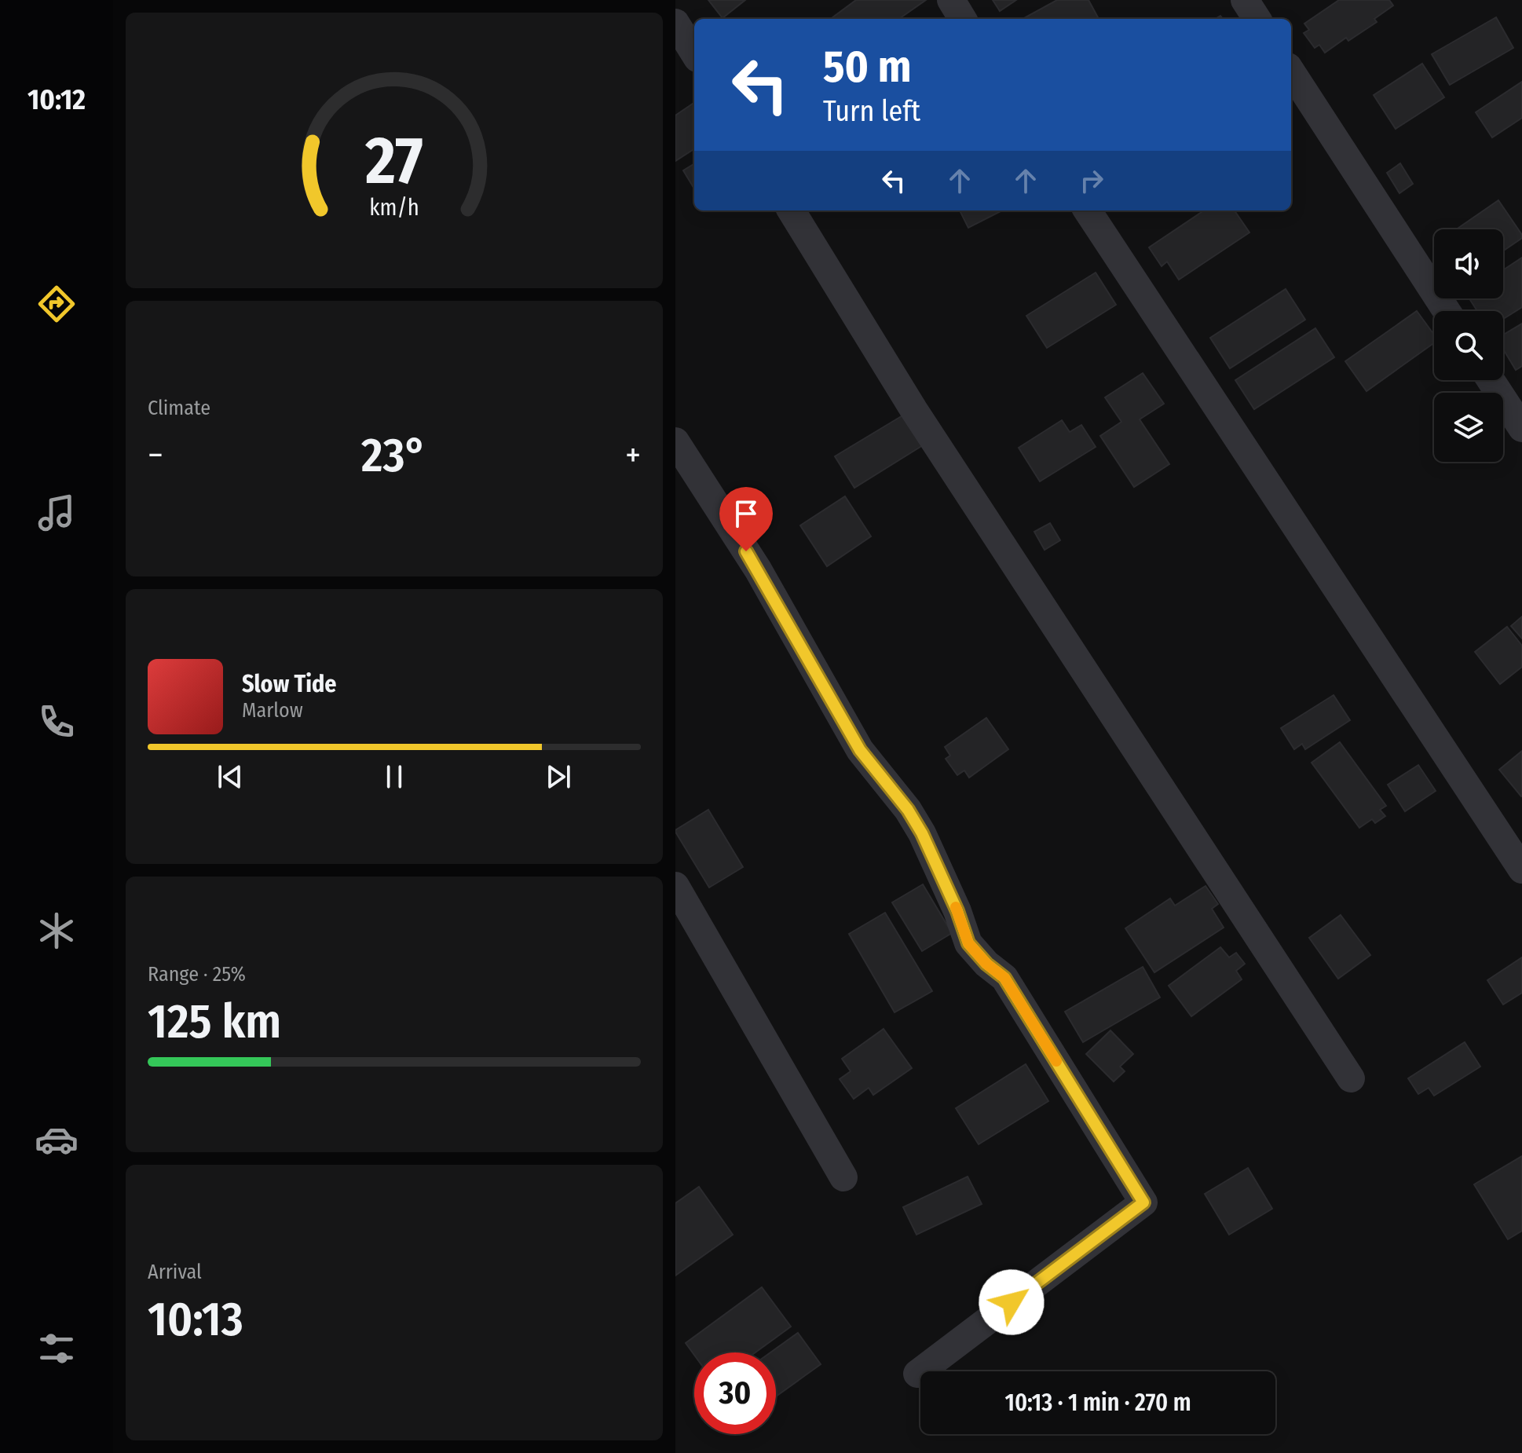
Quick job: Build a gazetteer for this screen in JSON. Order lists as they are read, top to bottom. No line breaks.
{"page":{"tabs":"10:12","turn":["50 m","Turn left"],"tile":["Climate",["Range · 25%","125 km"],["Arrival","10:13"]],"heat":["−","23°","+"],"song":["Slow Tide","Marlow"],"limit":"30","trip":"10:13 · 1 min · 270 m","gauge":["27","km/h"]}}
